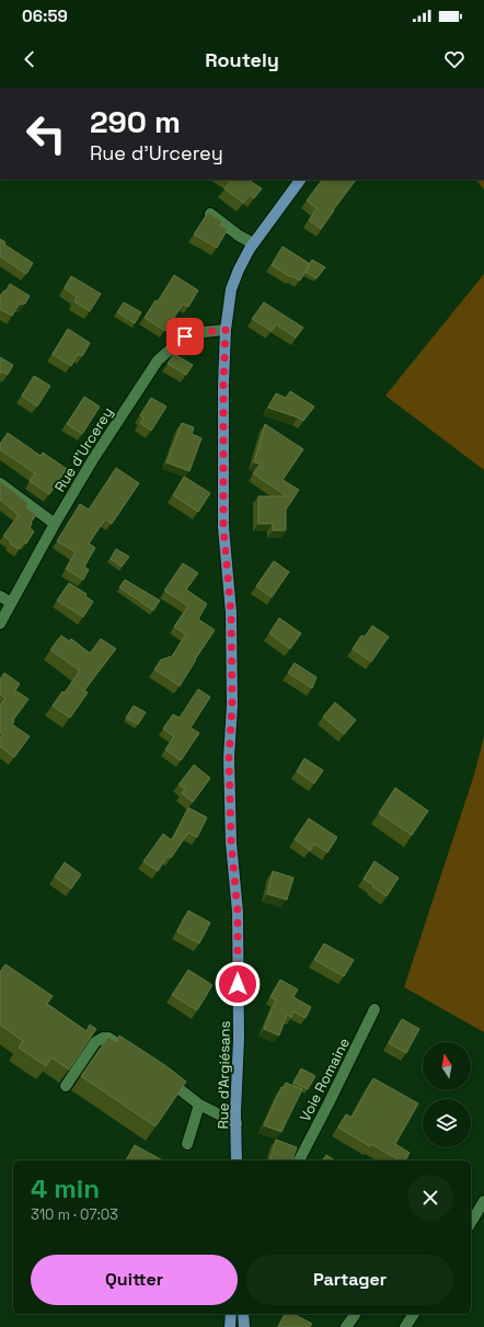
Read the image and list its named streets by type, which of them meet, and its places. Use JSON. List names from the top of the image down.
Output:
{
  "streets": {
    "main road": ["Rue d'Argiésans"],
    "street": ["Rue d'Urcerey", "Voie Romaine"]
  },
  "crossings": [
    ["Rue d'Urcerey", "Rue d'Argiésans"]
  ],
  "north": "top",
  "page": {
    "status": "06:59",
    "header": "Routely",
    "turn": ["290 m", "Rue d'Urcerey"],
    "heading": ["4 min", "310 m · 07:03"],
    "buttons": ["Quitter", "Partager"]
  }
}
